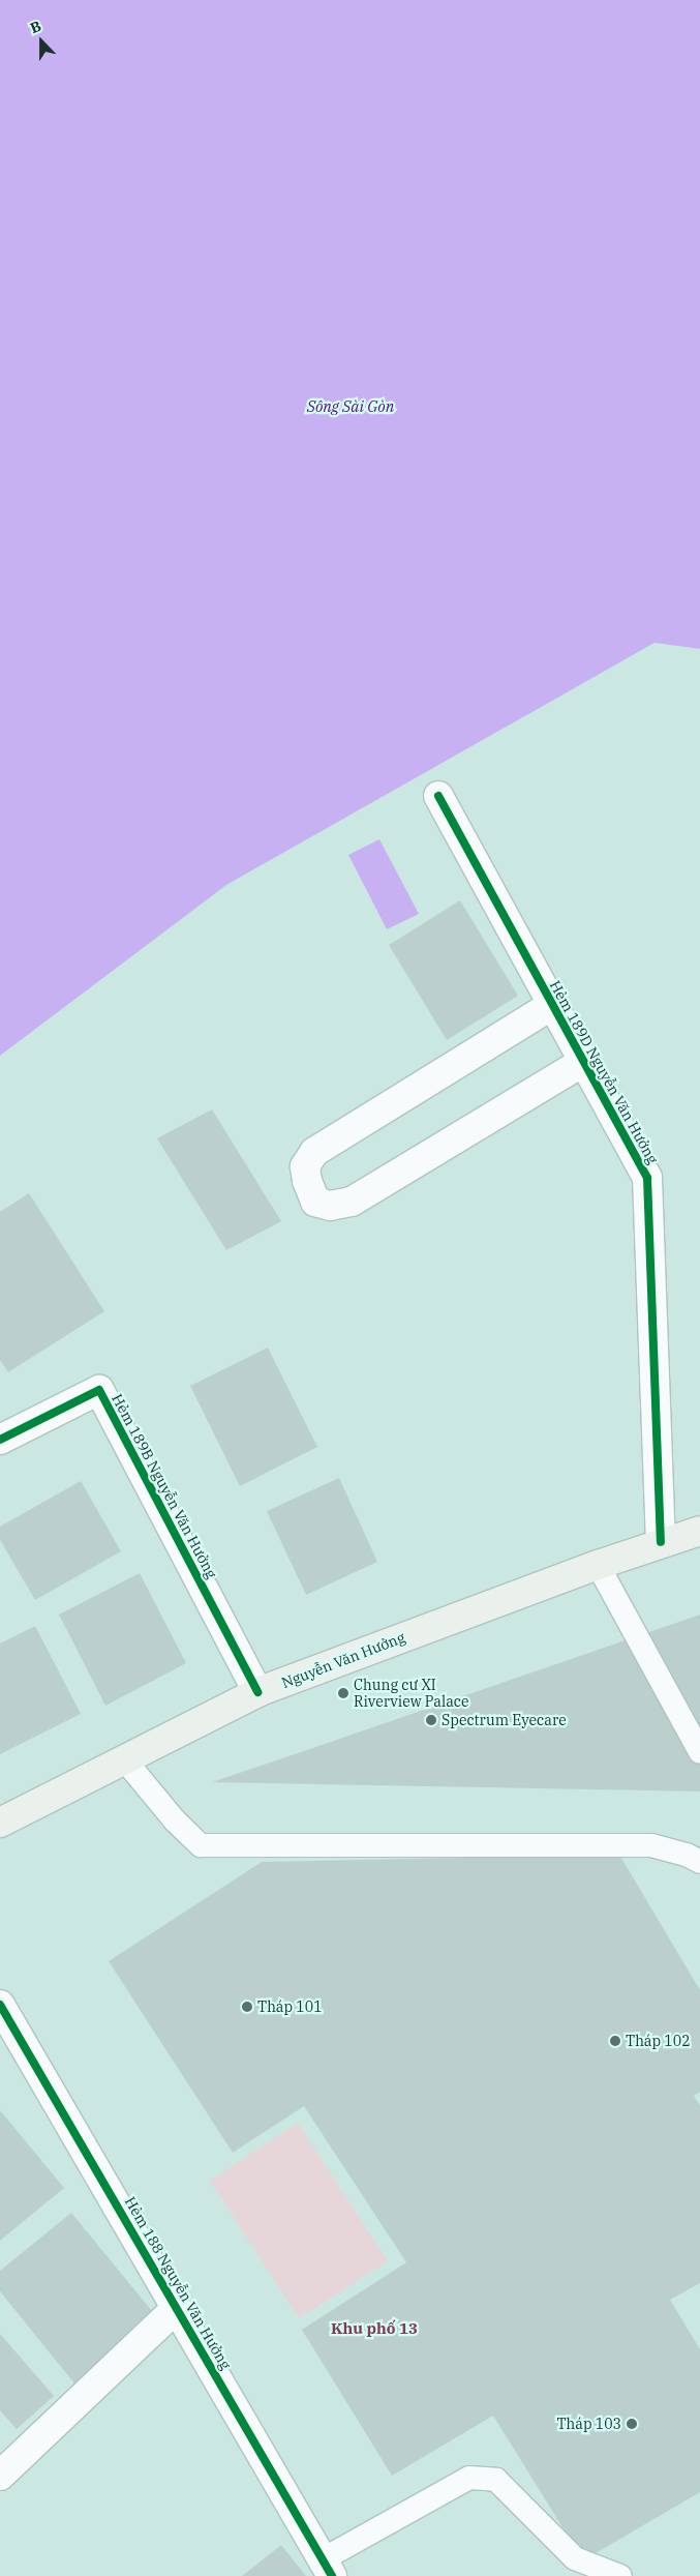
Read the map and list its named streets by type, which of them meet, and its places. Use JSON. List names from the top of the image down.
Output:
{
  "streets": {
    "main road": ["Nguyễn Văn Hưởng"],
    "street": ["Hẻm 189D Nguyễn Văn Hưởng", "Hẻm 189B Nguyễn Văn Hưởng", "Hẻm 188 Nguyễn Văn Hưởng"]
  },
  "crossings": [
    ["Hẻm 189D Nguyễn Văn Hưởng", "Nguyễn Văn Hưởng"],
    ["Hẻm 189B Nguyễn Văn Hưởng", "Nguyễn Văn Hưởng"]
  ],
  "districts": ["Khu phố 13"],
  "water": ["Sông Sài Gòn"],
  "places": [
    "Chung cư XI Riverview Palace",
    "Spectrum Eyecare",
    "Tháp 101",
    "Tháp 102",
    "Tháp 103"
  ],
  "north": "top"
}
